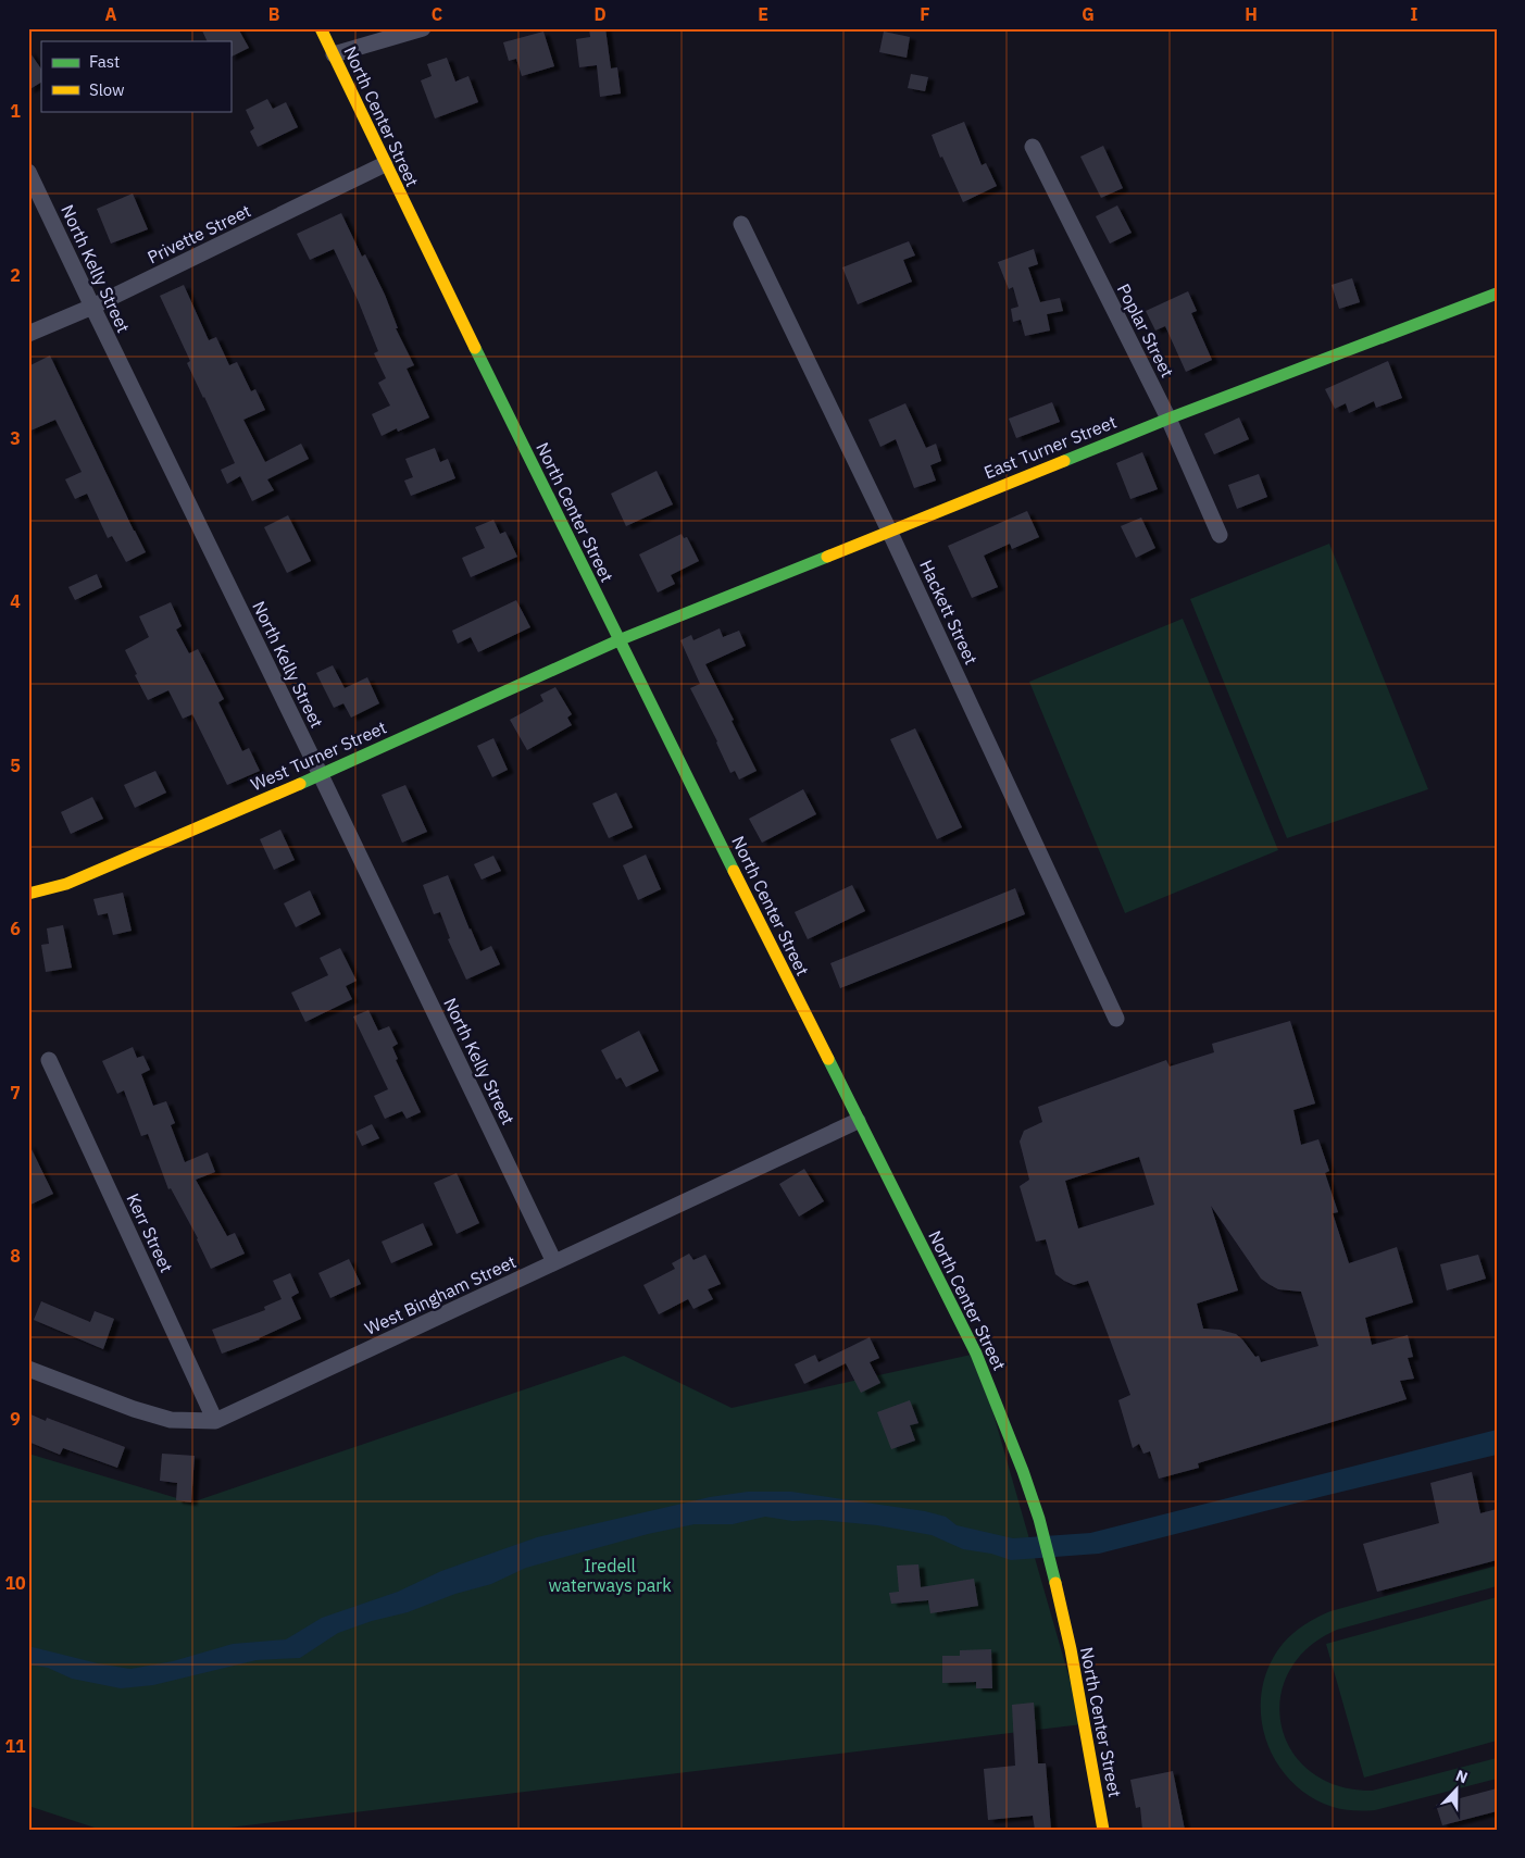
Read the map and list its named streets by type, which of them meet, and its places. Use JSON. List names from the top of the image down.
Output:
{
  "streets": {
    "main road": ["North Center Street", "East Turner Street", "West Turner Street"],
    "street": [
      "Privette Street",
      "North Kelly Street",
      "Poplar Street",
      "Hackett Street",
      "Kerr Street",
      "West Bingham Street"
    ]
  },
  "crossings": [
    ["North Center Street", "Privette Street"],
    ["North Center Street", "East Turner Street"],
    ["North Center Street", "West Turner Street"],
    ["North Center Street", "West Bingham Street"],
    ["Privette Street", "North Kelly Street"],
    ["North Kelly Street", "West Turner Street"],
    ["North Kelly Street", "West Bingham Street"],
    ["Poplar Street", "East Turner Street"],
    ["East Turner Street", "Hackett Street"],
    ["East Turner Street", "West Turner Street"],
    ["Kerr Street", "West Bingham Street"]
  ],
  "parks": ["Iredell waterways park"],
  "legend": ["Fast", "Slow"],
  "north": "top",
  "grid": {
    "columns": [
      "A",
      "B",
      "C",
      "D",
      "E",
      "F",
      "G",
      "H",
      "I"
    ],
    "rows": [
      "1",
      "2",
      "3",
      "4",
      "5",
      "6",
      "7",
      "8",
      "9",
      "10",
      "11"
    ]
  }
}
